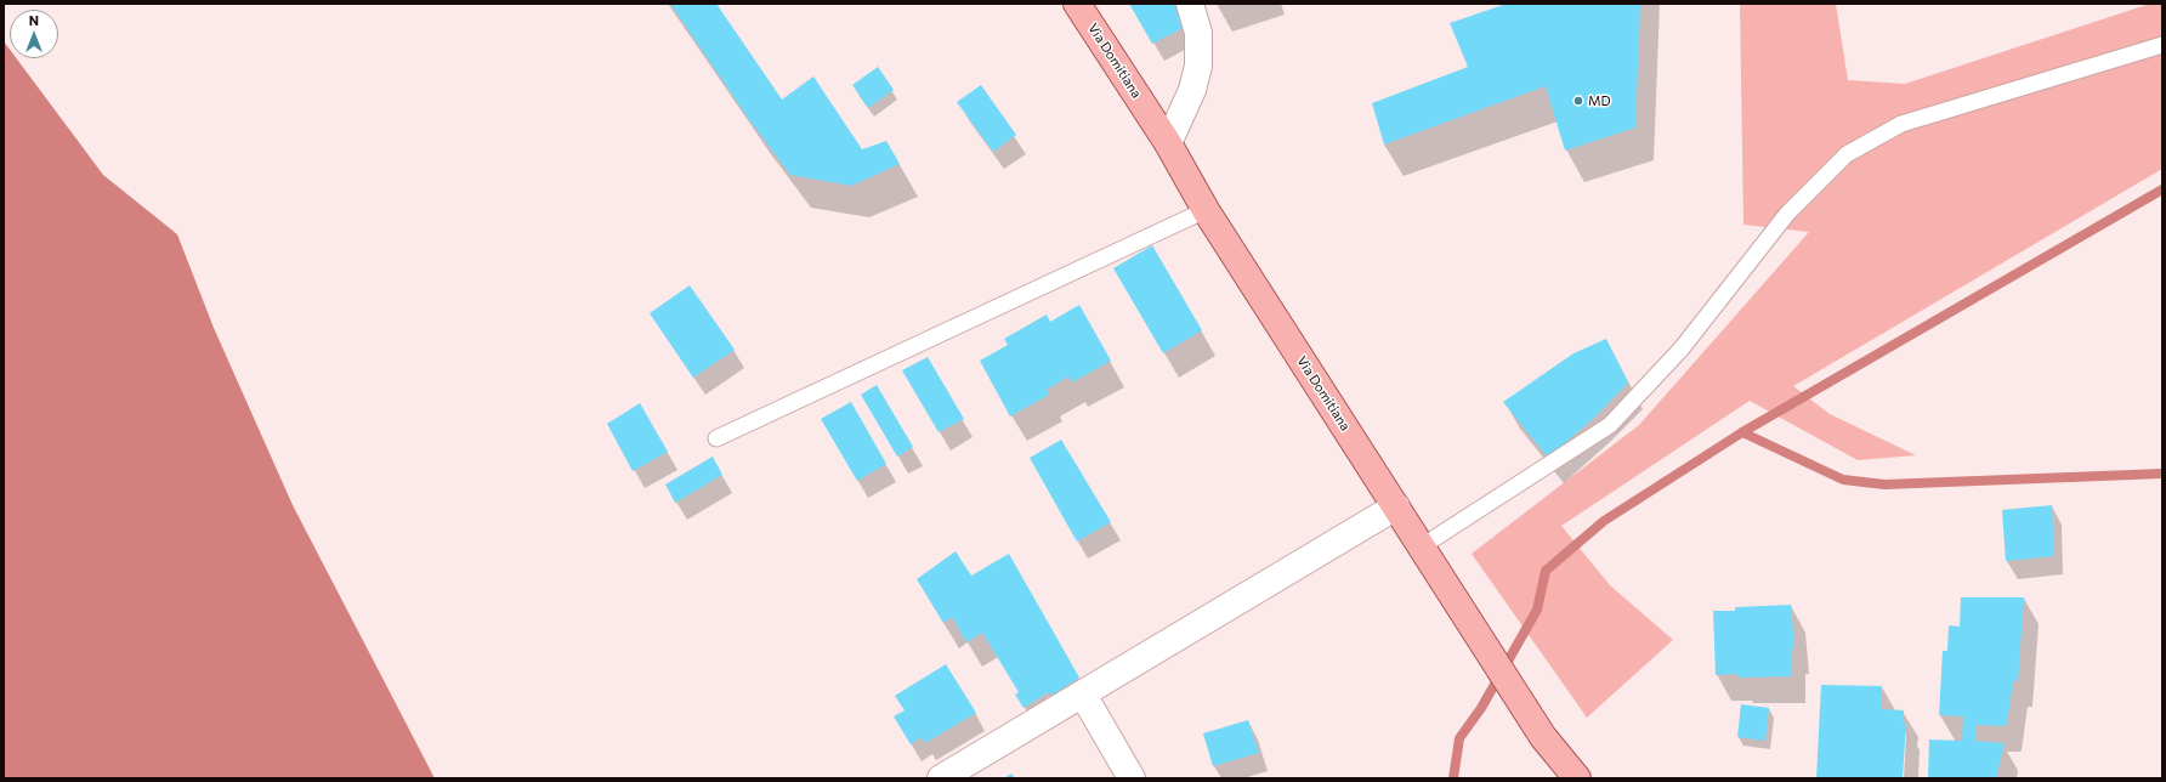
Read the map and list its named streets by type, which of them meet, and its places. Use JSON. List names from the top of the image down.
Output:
{
  "streets": {
    "main road": ["Via Domitiana"]
  },
  "places": ["MD"],
  "north": "top"
}
